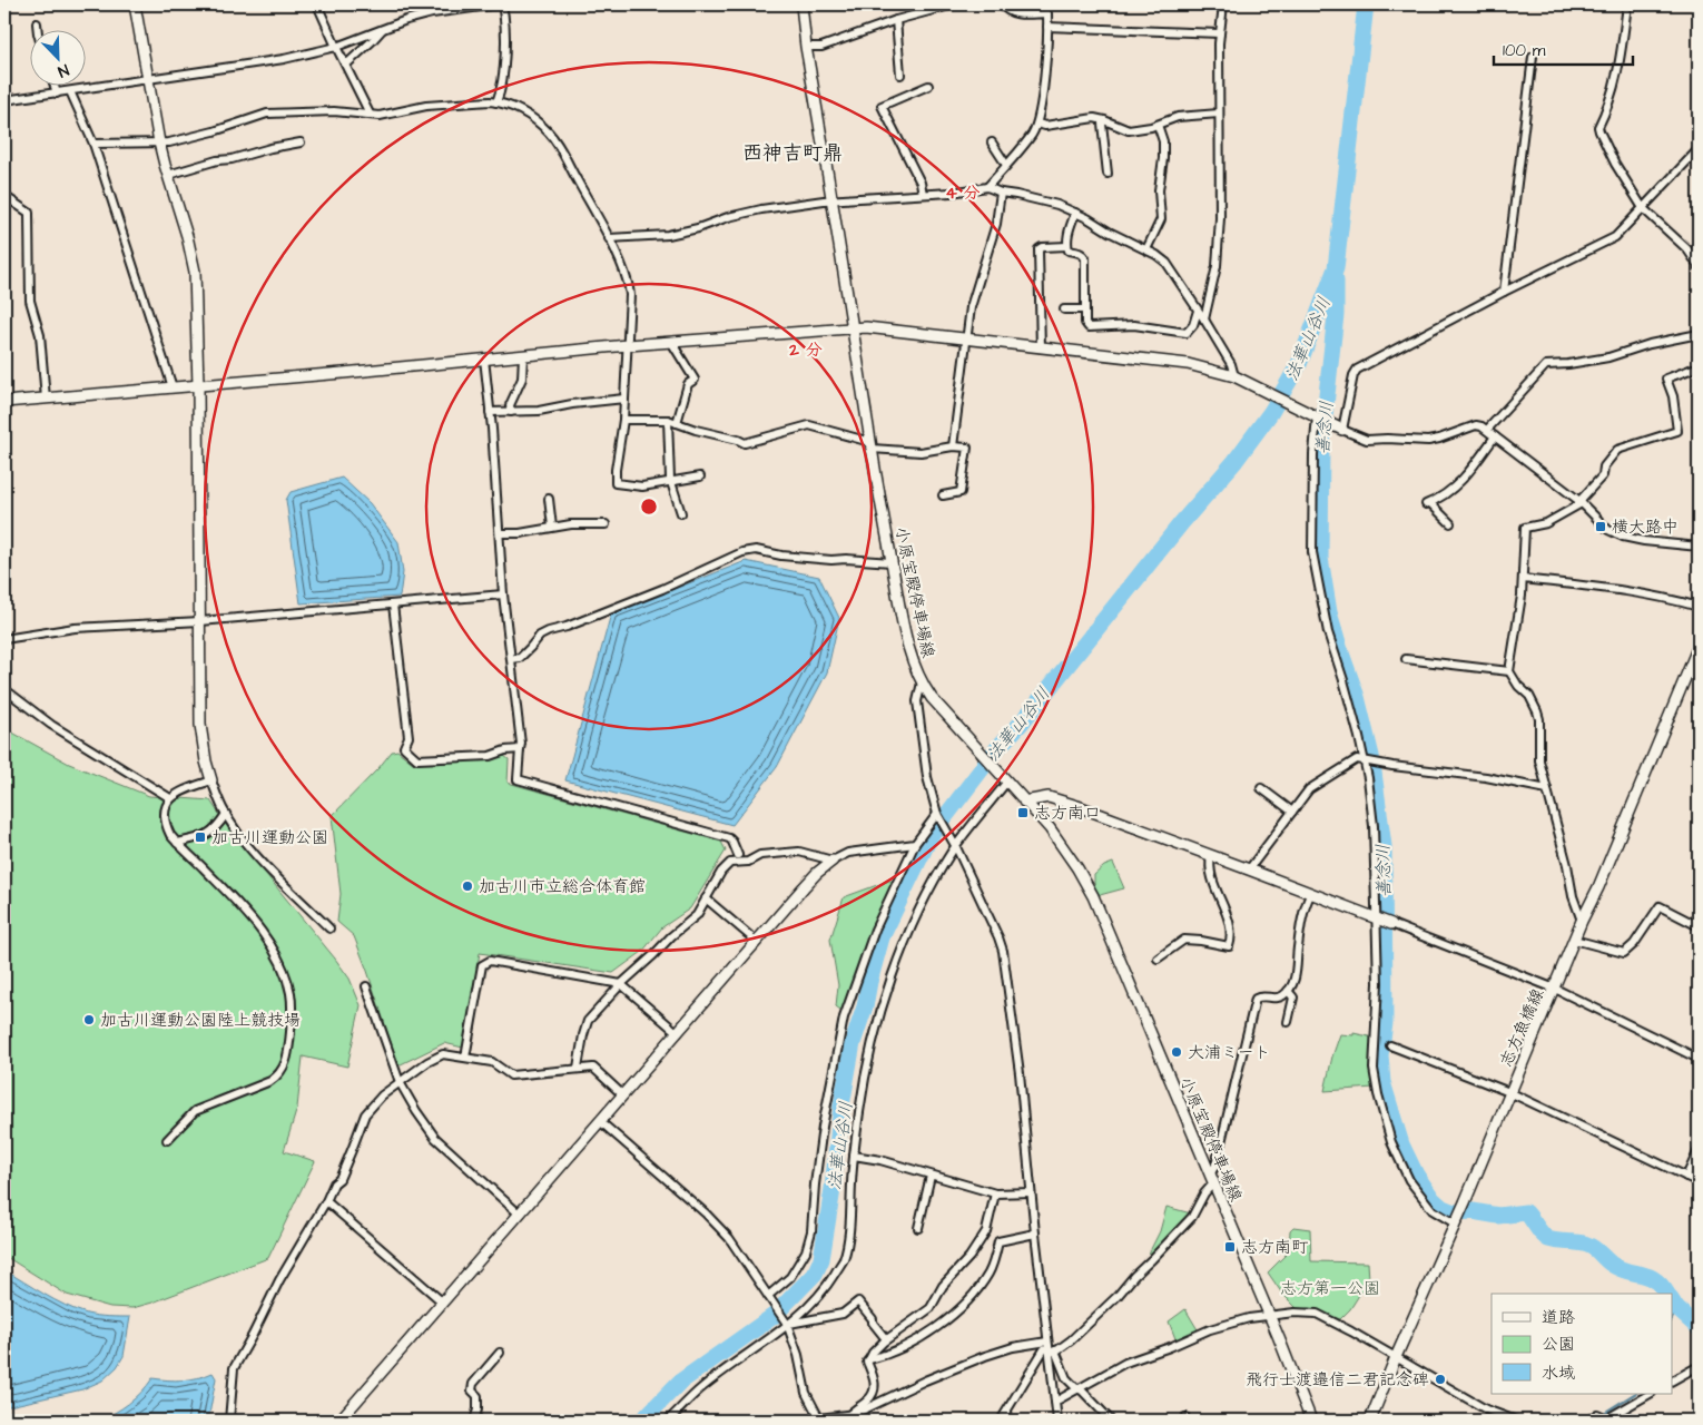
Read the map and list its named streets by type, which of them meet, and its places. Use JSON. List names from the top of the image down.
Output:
{
  "streets": {
    "street": ["小原宝殿停車場線", "志方魚橋線"]
  },
  "districts": ["西神吉町鼎"],
  "water": ["法華山谷川", "善念川"],
  "parks": ["志方第一公園"],
  "places": {
    "transit": [
      "横大路中",
      "志方南口",
      "加古川運動公園",
      "志方南町"
    ],
    "other": [
      "加古川市立総合体育館",
      "加古川運動公園陸上競技場",
      "大浦ミート",
      "飛行士渡邉信二君記念碑"
    ]
  },
  "legend": ["道路", "公園", "水域"],
  "scale_bar": "100 m",
  "north": "bottom right",
  "rings": ["4 分", "2 分"]
}
